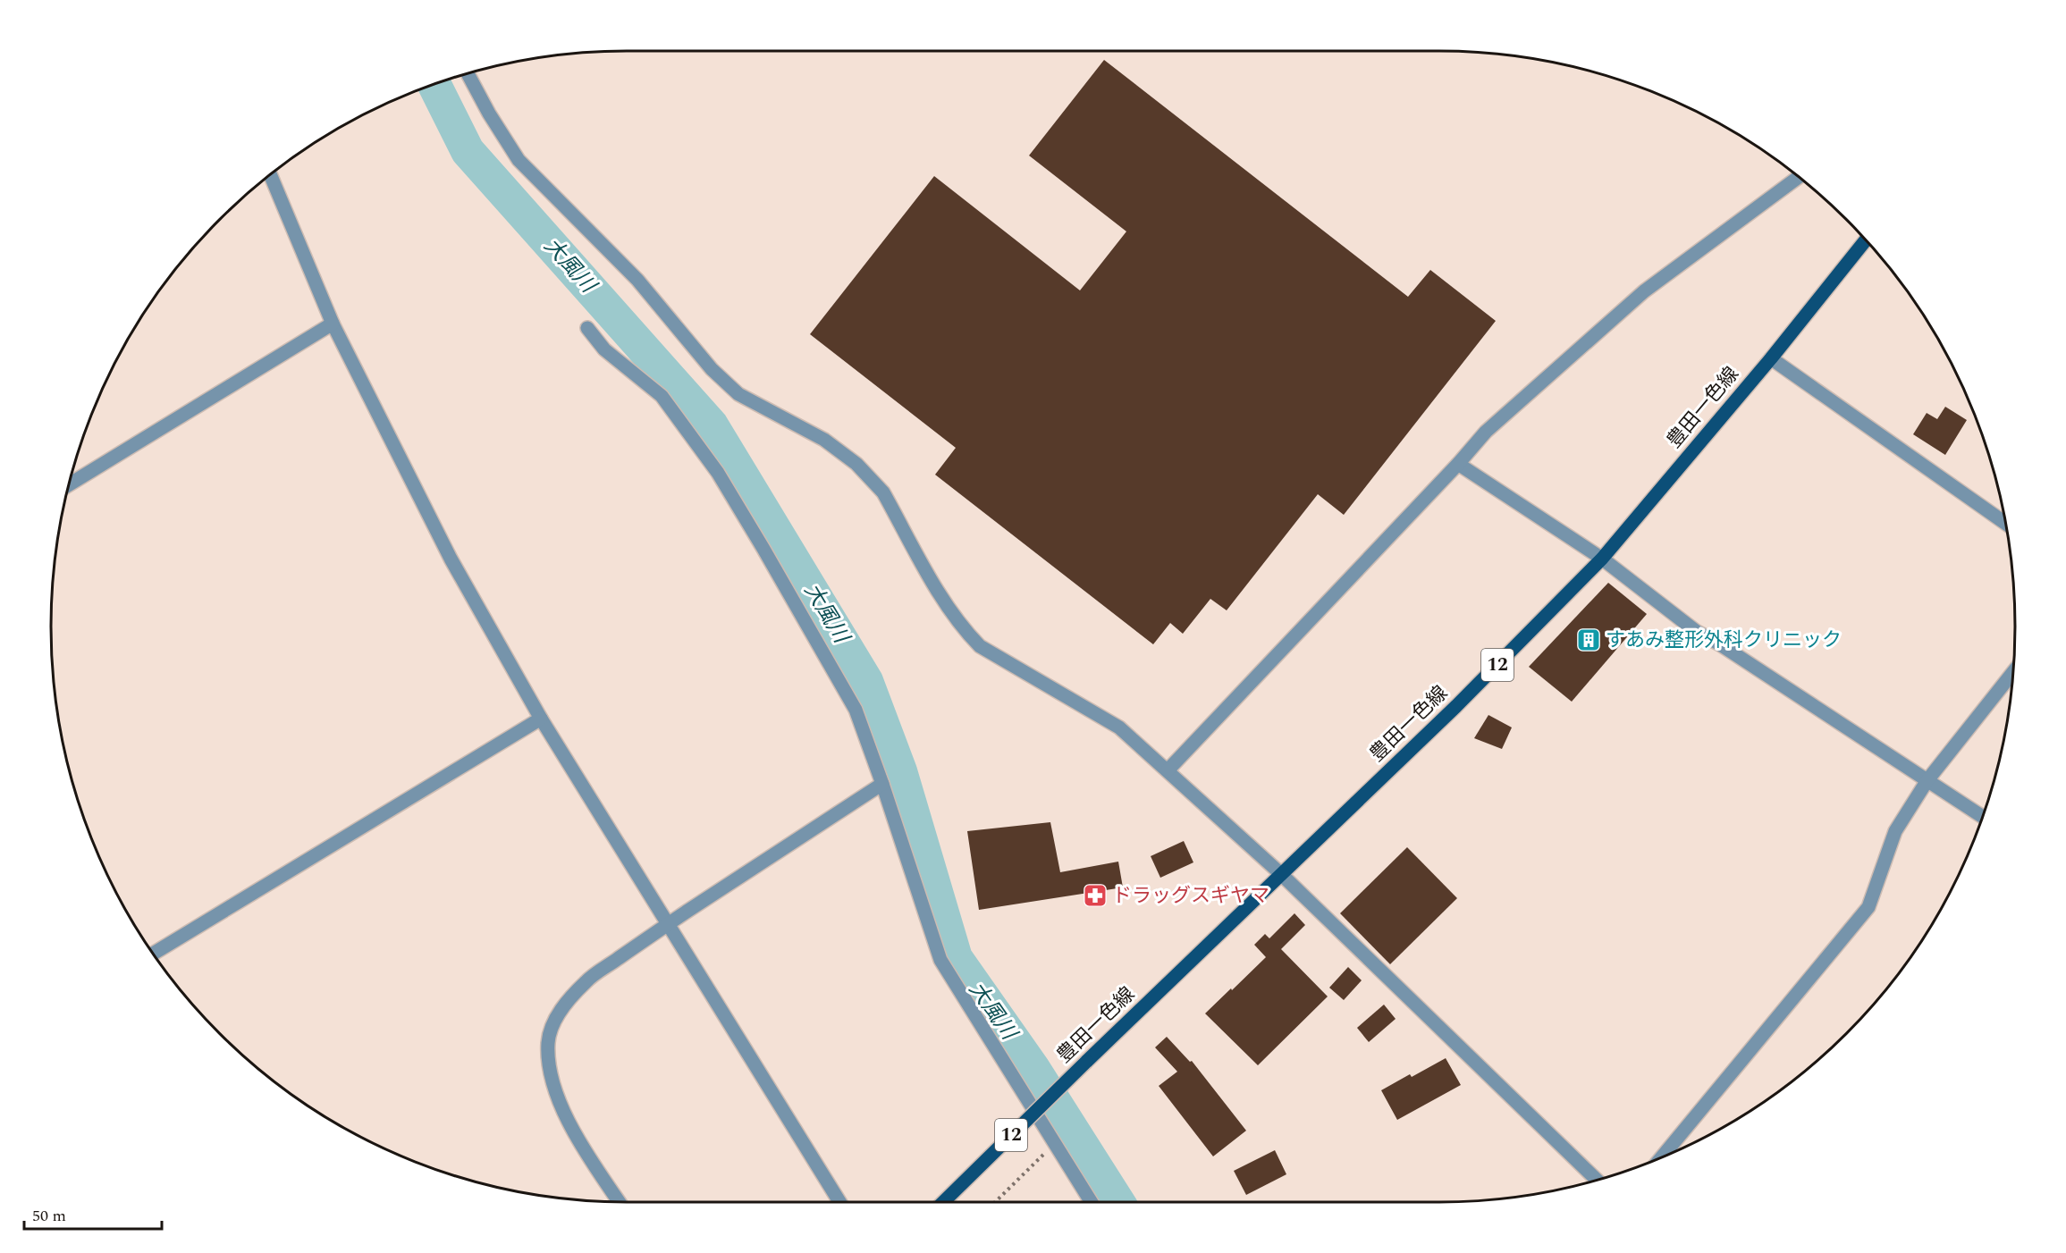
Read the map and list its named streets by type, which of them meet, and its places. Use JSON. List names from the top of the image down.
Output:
{
  "streets": {
    "main road": ["豊田一色線", "12"]
  },
  "water": ["大風川"],
  "places": {
    "building": ["すあみ整形外科クリニック"],
    "pharmacy": ["ドラッグスギヤマ"]
  },
  "scale_bar": "50 m"
}
